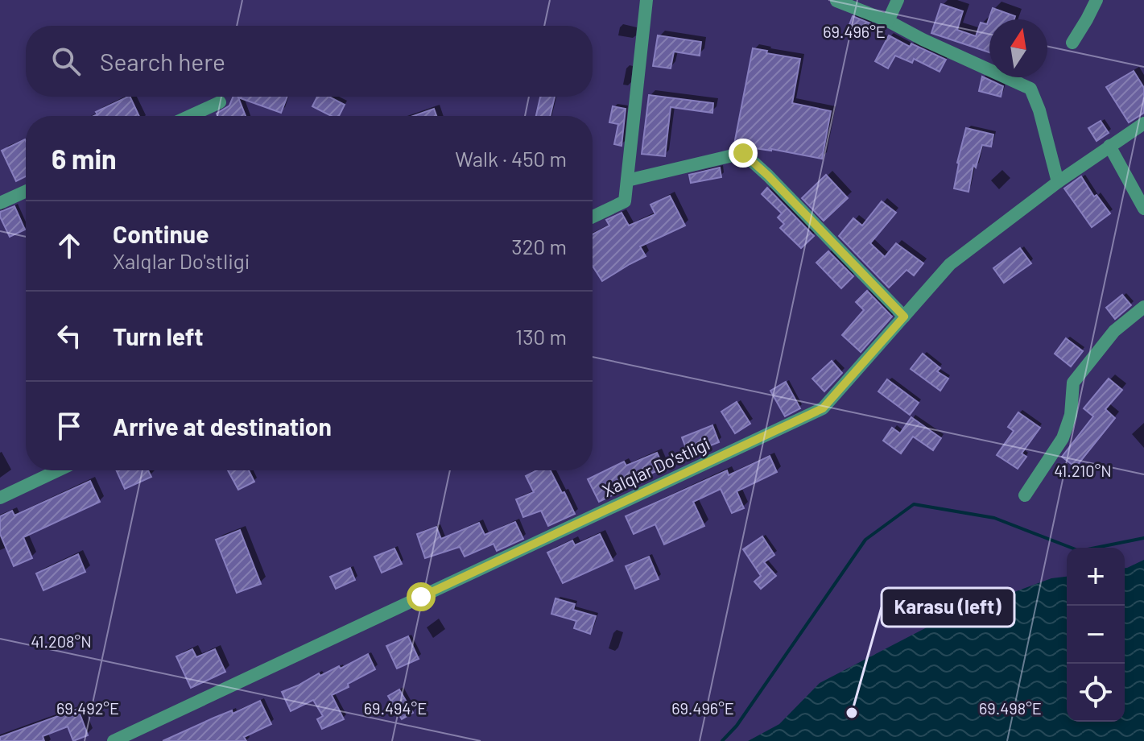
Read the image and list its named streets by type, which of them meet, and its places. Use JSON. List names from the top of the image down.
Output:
{
  "streets": {
    "street": ["Xalqlar Do'stligi"]
  },
  "places": ["Karasu (left)"],
  "north": "top",
  "page": {
    "search": "Search here",
    "heading": ["6 min", "Walk · 450 m"],
    "list": [
      ["Continue", "Xalqlar Do'stligi", "320 m"],
      ["Turn left", "130 m"],
      "Arrive at destination"
    ],
    "map_buttons": ["+", "−"]
  },
  "coordinates": [
    "69.496°E",
    "41.210°N",
    "41.208°N",
    "69.492°E",
    "69.494°E",
    "69.498°E"
  ]
}
